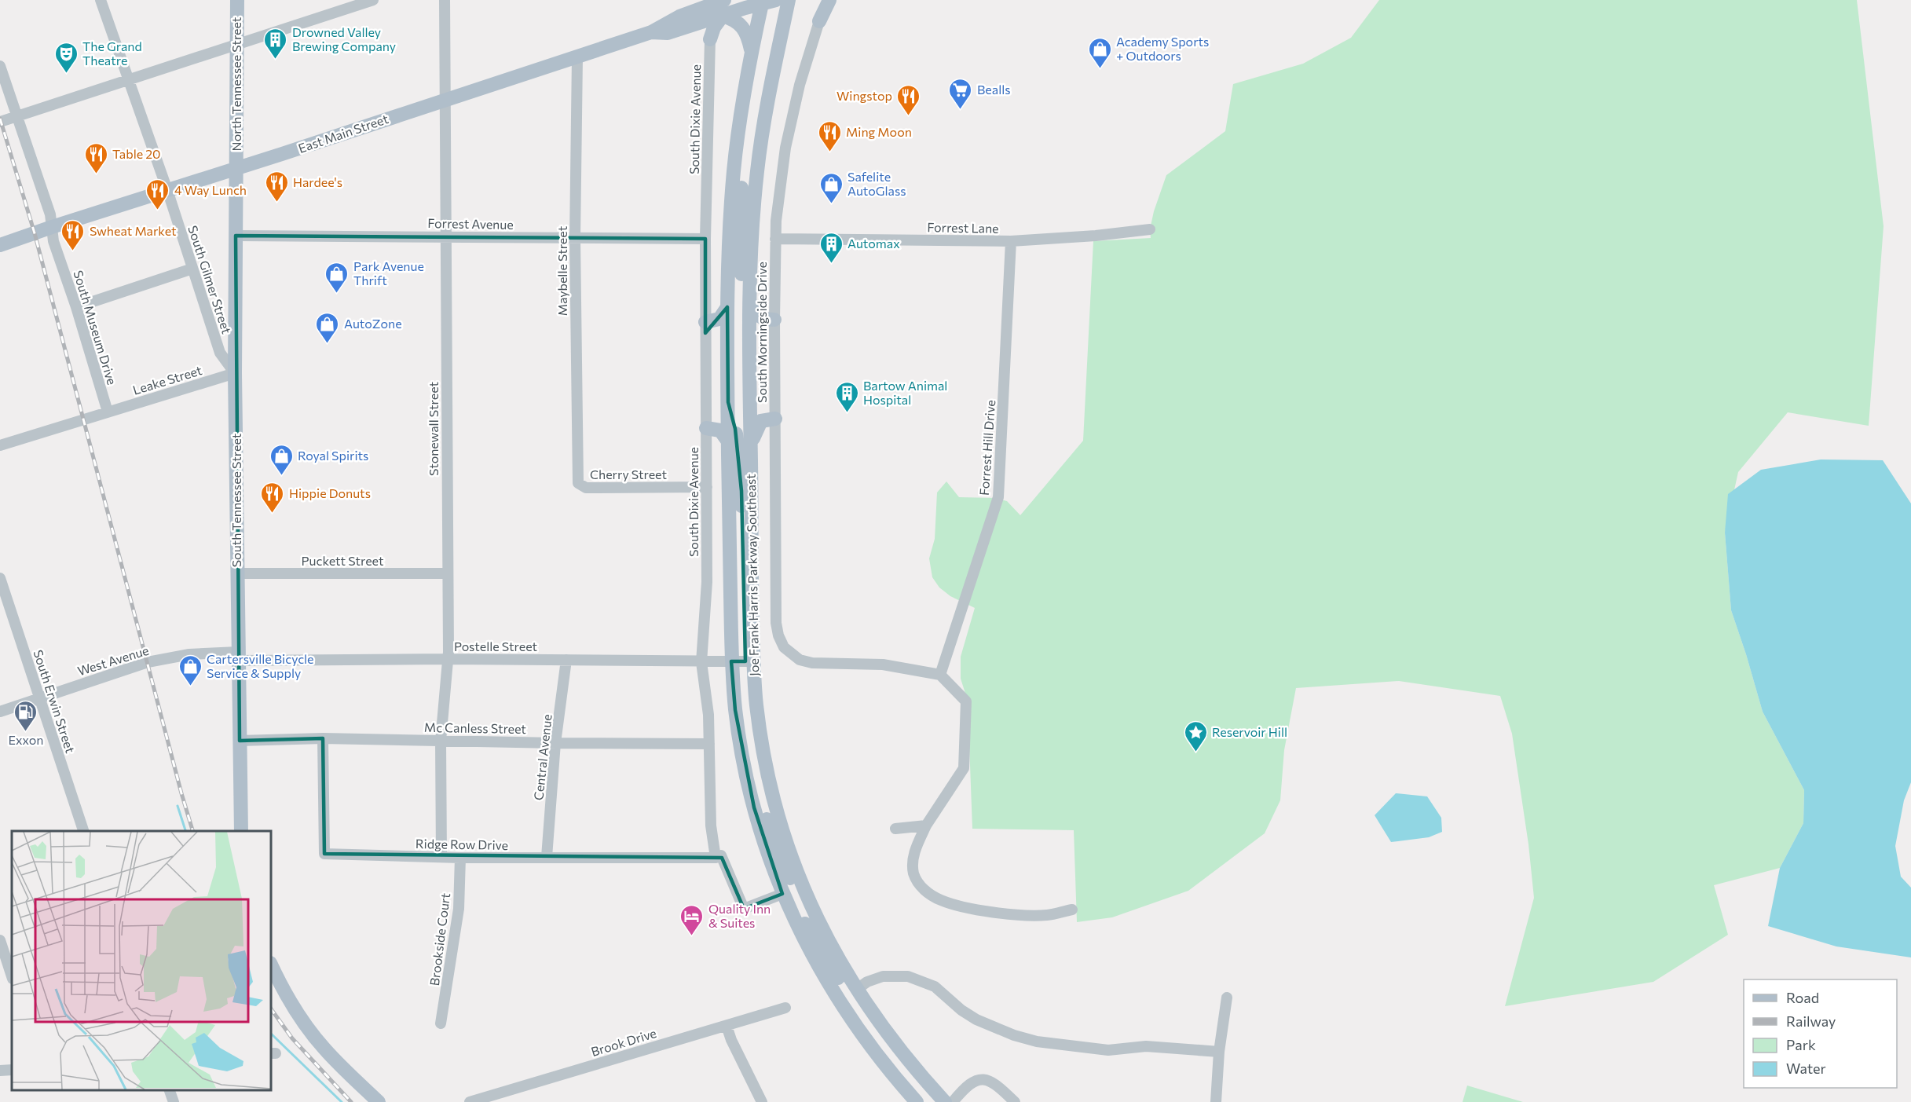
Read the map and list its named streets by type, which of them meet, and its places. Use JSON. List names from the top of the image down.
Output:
{
  "streets": {
    "main road": [
      "North Tennessee Street",
      "East Main Street",
      "South Tennessee Street",
      "Joe Frank Harris Parkway Southeast"
    ],
    "street": [
      "South Dixie Avenue",
      "Forrest Avenue",
      "Forrest Lane",
      "Maybelle Street",
      "South Gilmer Street",
      "South Museum Drive",
      "South Morningside Drive",
      "Leake Street",
      "Stonewall Street",
      "Forrest Hill Drive",
      "Cherry Street",
      "Puckett Street",
      "Postelle Street",
      "West Avenue",
      "South Erwin Street",
      "Mc Canless Street",
      "Central Avenue",
      "Ridge Row Drive",
      "Brookside Court",
      "Brook Drive"
    ]
  },
  "crossings": [
    ["North Tennessee Street", "East Main Street"],
    ["North Tennessee Street", "South Tennessee Street"],
    ["South Dixie Avenue", "Forrest Avenue"],
    ["South Dixie Avenue", "Cherry Street"],
    ["South Dixie Avenue", "Postelle Street"],
    ["South Dixie Avenue", "Mc Canless Street"],
    ["South Dixie Avenue", "Ridge Row Drive"],
    ["East Main Street", "Maybelle Street"],
    ["East Main Street", "South Gilmer Street"],
    ["East Main Street", "South Museum Drive"],
    ["East Main Street", "Stonewall Street"],
    ["East Main Street", "South Tennessee Street"],
    ["East Main Street", "Joe Frank Harris Parkway Southeast"],
    ["Forrest Avenue", "Maybelle Street"],
    ["Forrest Avenue", "Stonewall Street"],
    ["Forrest Avenue", "South Tennessee Street"],
    ["Forrest Lane", "South Morningside Drive"],
    ["Forrest Lane", "Forrest Hill Drive"],
    ["Maybelle Street", "Cherry Street"],
    ["South Gilmer Street", "Leake Street"],
    ["South Gilmer Street", "South Tennessee Street"],
    ["South Museum Drive", "Leake Street"],
    ["South Morningside Drive", "Forrest Hill Drive"],
    ["Leake Street", "South Tennessee Street"],
    ["Stonewall Street", "Puckett Street"],
    ["Stonewall Street", "Postelle Street"],
    ["Stonewall Street", "Mc Canless Street"],
    ["Stonewall Street", "Ridge Row Drive"],
    ["South Tennessee Street", "Puckett Street"],
    ["South Tennessee Street", "Postelle Street"],
    ["South Tennessee Street", "West Avenue"],
    ["South Tennessee Street", "Mc Canless Street"],
    ["Joe Frank Harris Parkway Southeast", "Postelle Street"],
    ["Postelle Street", "West Avenue"],
    ["Postelle Street", "Central Avenue"],
    ["West Avenue", "South Erwin Street"],
    ["Mc Canless Street", "Central Avenue"],
    ["Mc Canless Street", "Ridge Row Drive"],
    ["Central Avenue", "Ridge Row Drive"],
    ["Ridge Row Drive", "Brookside Court"]
  ],
  "places": {
    "building": ["Drowned Valley Brewing Company", "Automax", "Bartow Animal Hospital"],
    "shop": [
      "Academy Sports + Outdoors",
      "Safelite AutoGlass",
      "Park Avenue Thrift",
      "AutoZone",
      "Royal Spirits",
      "Cartersville Bicycle Service & Supply"
    ],
    "theatre": ["The Grand Theatre"],
    "supermarket": ["Bealls"],
    "restaurant": [
      "Wingstop",
      "Ming Moon",
      "Table 20",
      "Hardee's",
      "4 Way Lunch",
      "Swheat Market",
      "Hippie Donuts"
    ],
    "fuel station": ["Exxon"],
    "place": ["Reservoir Hill"],
    "hotel": ["Quality Inn & Suites"]
  },
  "legend": [
    "Road",
    "Railway",
    "Park",
    "Water"
  ]
}
